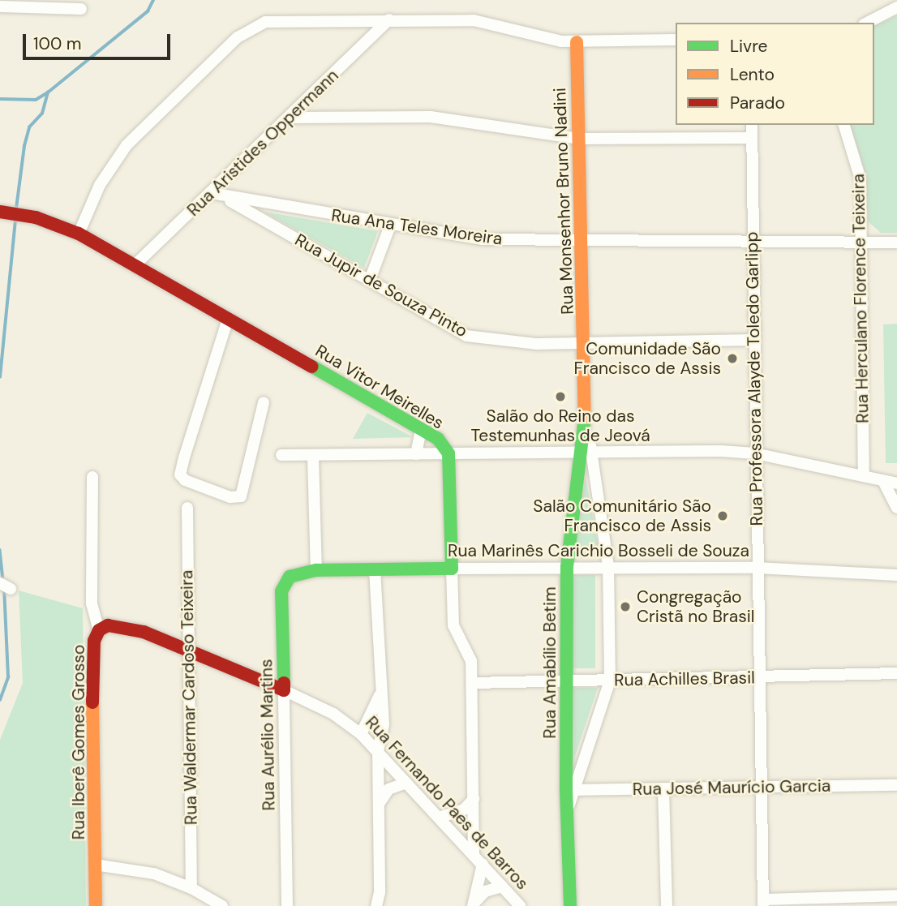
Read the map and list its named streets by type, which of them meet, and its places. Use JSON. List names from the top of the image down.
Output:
{
  "streets": {
    "street": [
      "Rua Aristides Oppermann",
      "Rua Monsenhor Bruno Nadini",
      "Rua Ana Teles Moreira",
      "Rua Jupir de Souza Pinto",
      "Rua Herculano Florence Teixeira",
      "Rua Professora Alayde Toledo Garlipp",
      "Rua Vitor Meirelles",
      "Rua Marinês Carichio Bosseli de Souza",
      "Rua Amabílio Betim",
      "Rua Achilles Brasil",
      "Rua Waldermar Cardoso Teixeira",
      "Rua Aurélio Martins",
      "Rua Iberê Gomes Grosso",
      "Rua José Maurício Garcia",
      "Rua Fernando Paes de Barros"
    ]
  },
  "crossings": [
    ["Rua Aristides Oppermann", "Rua Ana Teles Moreira"],
    ["Rua Aristides Oppermann", "Rua Jupir de Souza Pinto"],
    ["Rua Aristides Oppermann", "Rua Vitor Meirelles"],
    ["Rua Monsenhor Bruno Nadini", "Rua Ana Teles Moreira"],
    ["Rua Monsenhor Bruno Nadini", "Rua Jupir de Souza Pinto"],
    ["Rua Monsenhor Bruno Nadini", "Rua Vitor Meirelles"],
    ["Rua Monsenhor Bruno Nadini", "Rua Marinês Carichio Bosseli de Souza"],
    ["Rua Monsenhor Bruno Nadini", "Rua Amabílio Betim"],
    ["Rua Monsenhor Bruno Nadini", "Rua Achilles Brasil"],
    ["Rua Monsenhor Bruno Nadini", "Rua José Maurício Garcia"],
    ["Rua Ana Teles Moreira", "Rua Jupir de Souza Pinto"],
    ["Rua Ana Teles Moreira", "Rua Herculano Florence Teixeira"],
    ["Rua Ana Teles Moreira", "Rua Professora Alayde Toledo Garlipp"],
    ["Rua Jupir de Souza Pinto", "Rua Professora Alayde Toledo Garlipp"],
    ["Rua Herculano Florence Teixeira", "Rua Vitor Meirelles"],
    ["Rua Professora Alayde Toledo Garlipp", "Rua Vitor Meirelles"],
    ["Rua Professora Alayde Toledo Garlipp", "Rua Marinês Carichio Bosseli de Souza"],
    ["Rua Professora Alayde Toledo Garlipp", "Rua Achilles Brasil"],
    ["Rua Professora Alayde Toledo Garlipp", "Rua José Maurício Garcia"],
    ["Rua Vitor Meirelles", "Rua Amabílio Betim"],
    ["Rua Marinês Carichio Bosseli de Souza", "Rua Amabílio Betim"],
    ["Rua Marinês Carichio Bosseli de Souza", "Rua Aurélio Martins"],
    ["Rua Amabílio Betim", "Rua Achilles Brasil"],
    ["Rua Amabílio Betim", "Rua José Maurício Garcia"],
    ["Rua Waldermar Cardoso Teixeira", "Rua Fernando Paes de Barros"],
    ["Rua Aurélio Martins", "Rua Fernando Paes de Barros"],
    ["Rua Iberê Gomes Grosso", "Rua Fernando Paes de Barros"]
  ],
  "places": [
    "Comunidade São Francisco de Assis",
    "Salão do Reino das Testemunhas de Jeová",
    "Salão Comunitário São Francisco de Assis",
    "Congregação Cristã no Brasil"
  ],
  "legend": ["Livre", "Lento", "Parado"],
  "scale_bar": "100 m"
}
